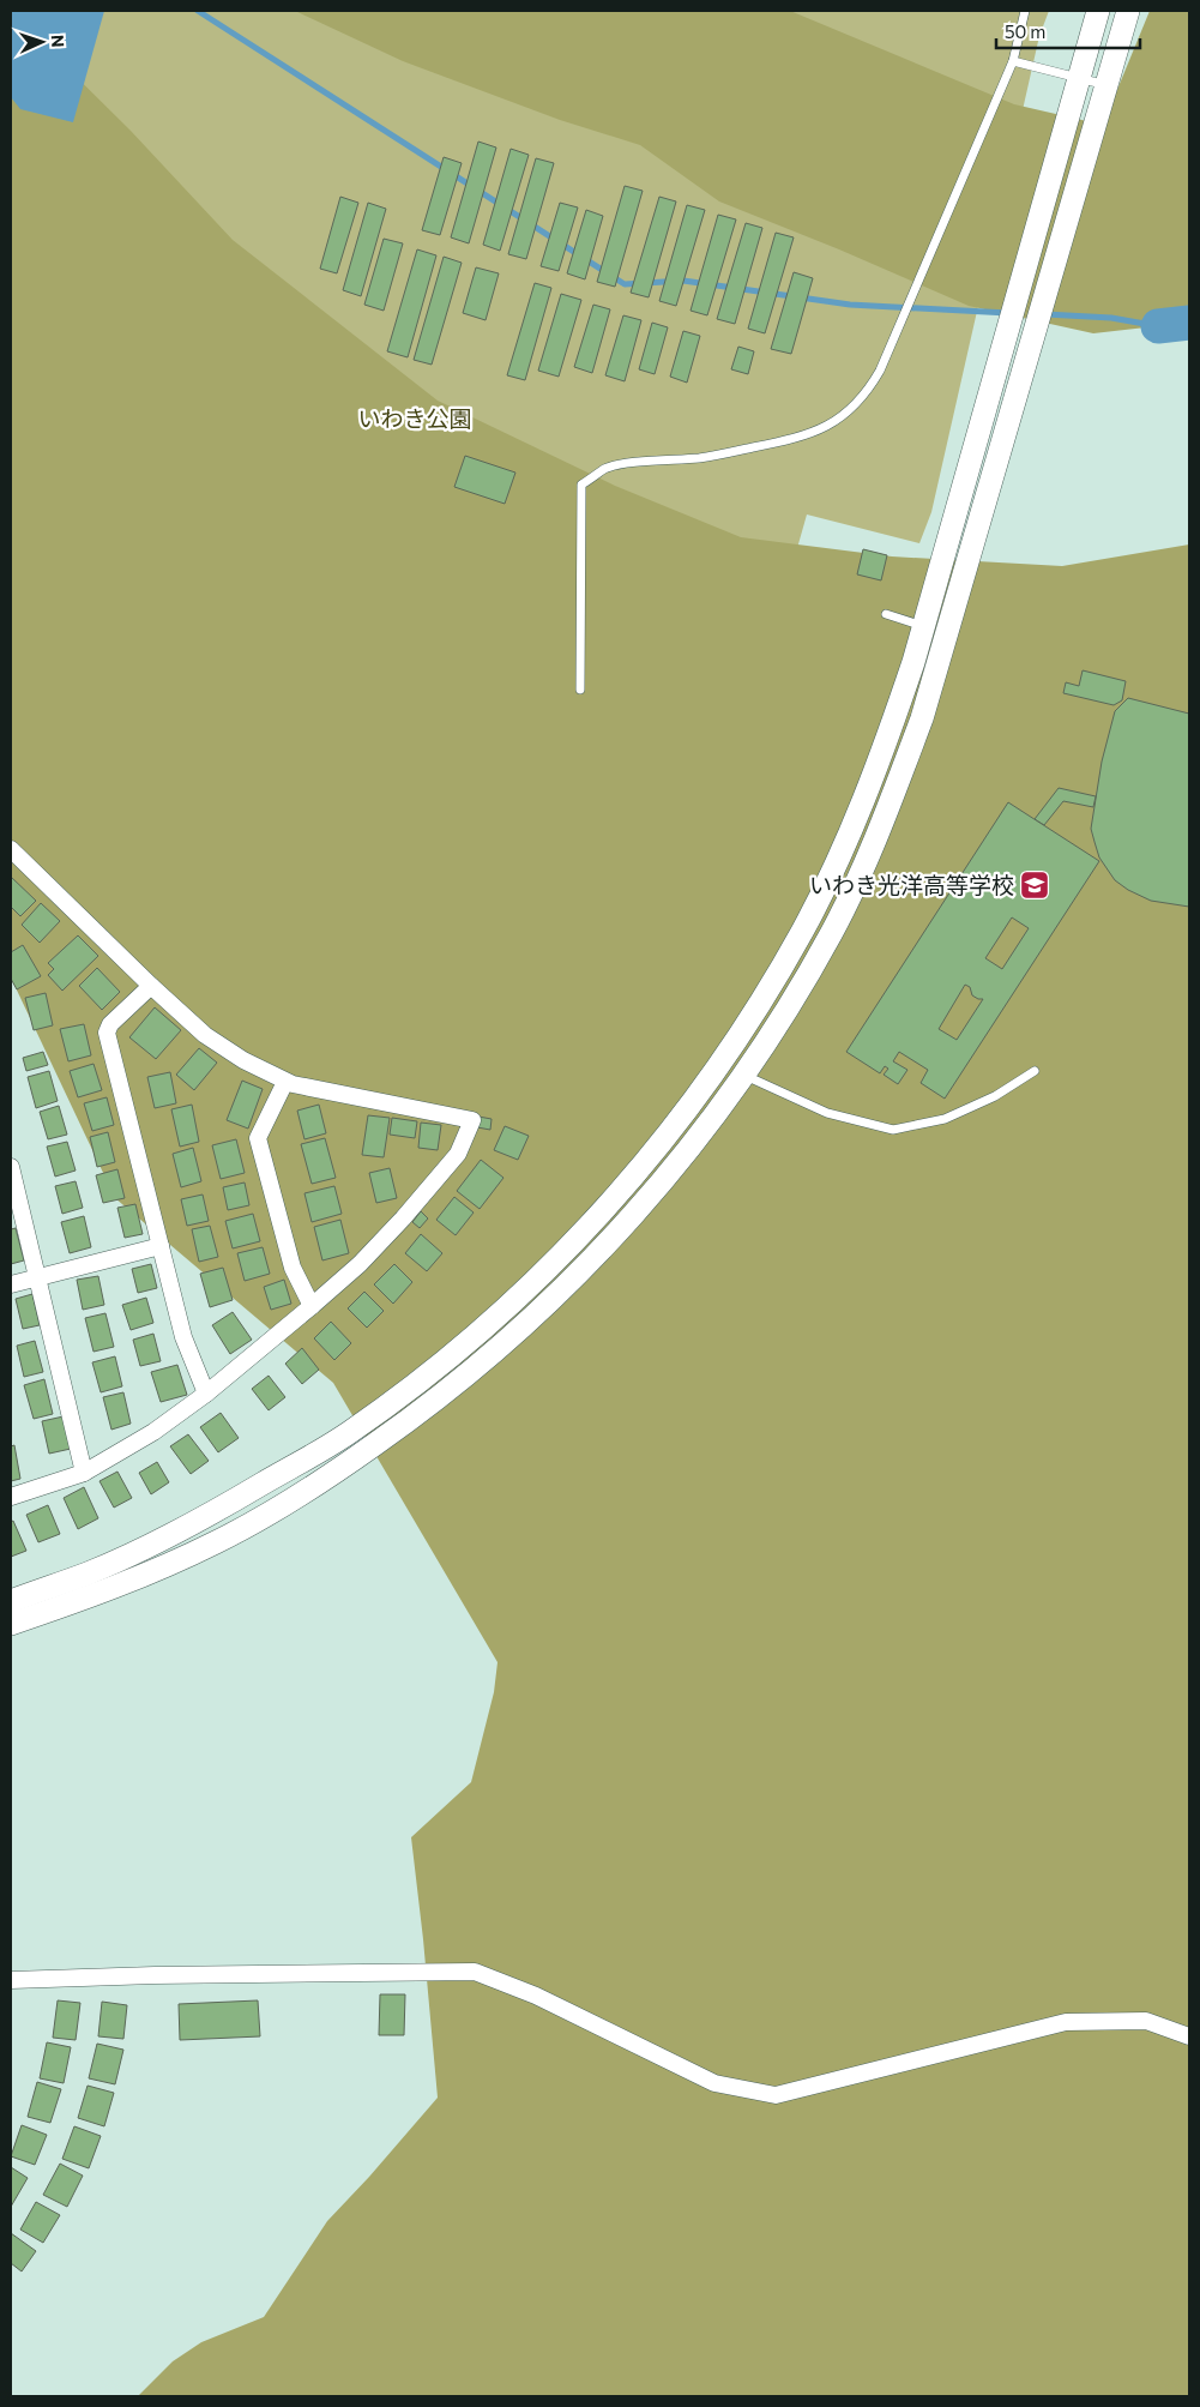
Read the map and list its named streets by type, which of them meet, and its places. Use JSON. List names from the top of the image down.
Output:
{
  "parks": ["いわき公園"],
  "places": {
    "school or university": ["いわき光洋高等学校"]
  },
  "scale_bar": "50 m",
  "north": "right"
}
